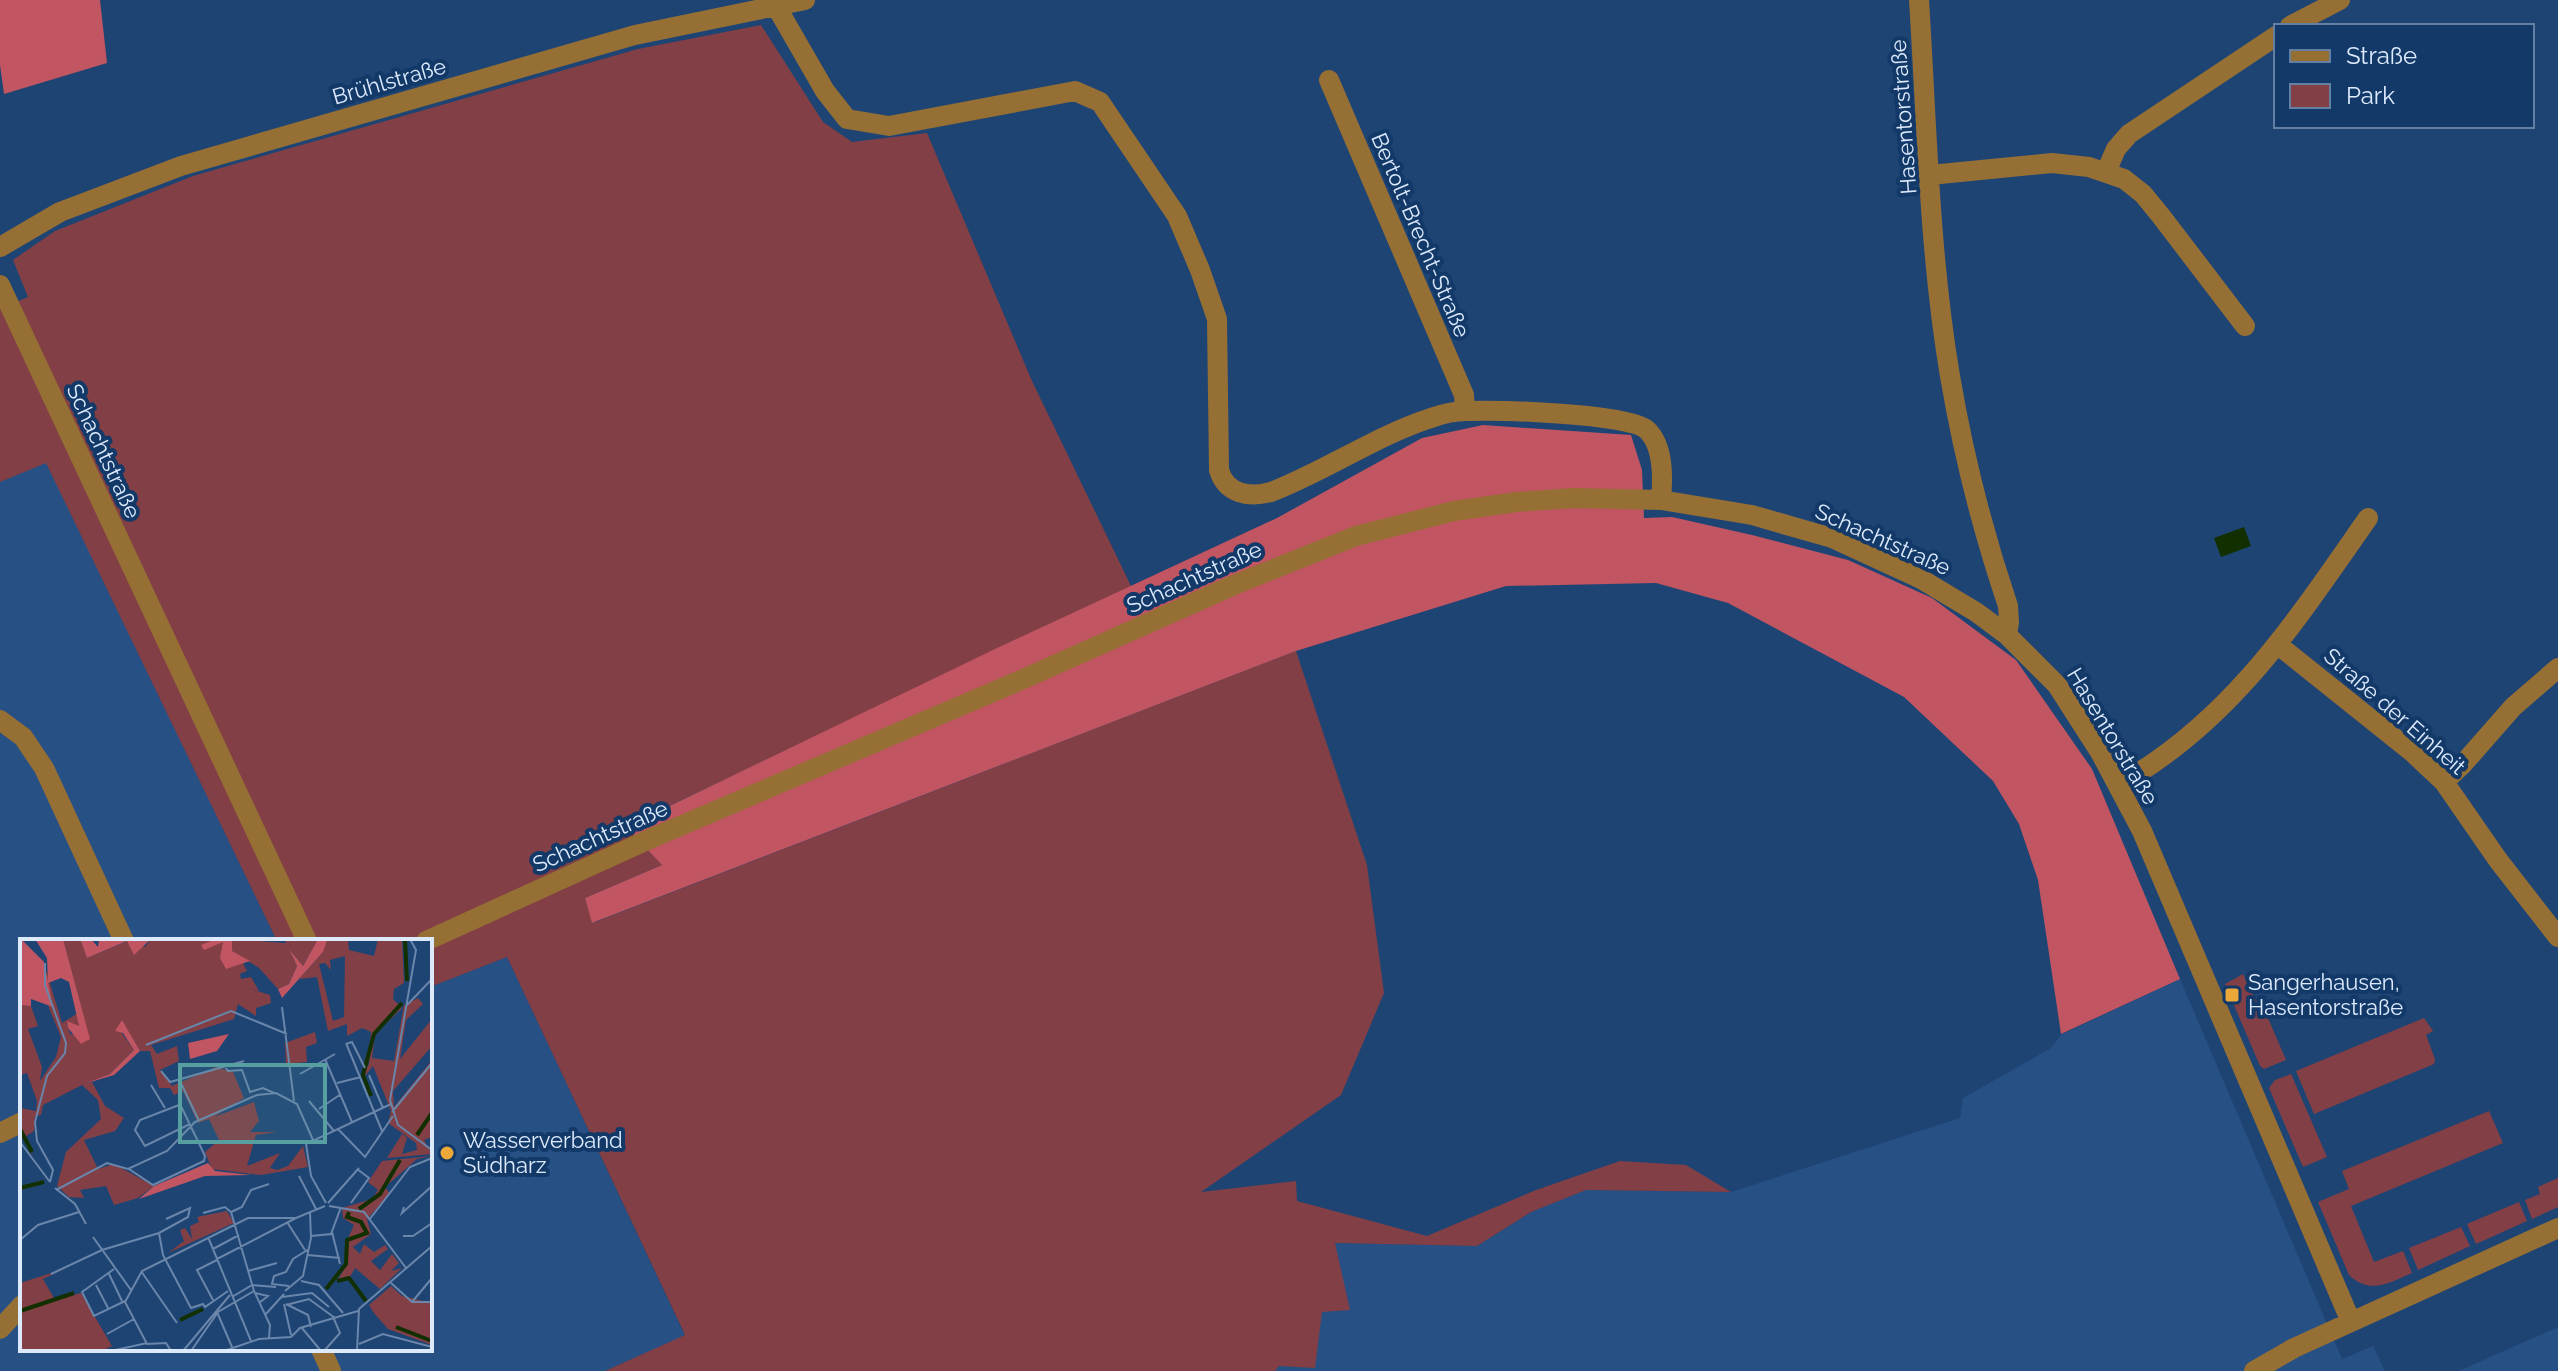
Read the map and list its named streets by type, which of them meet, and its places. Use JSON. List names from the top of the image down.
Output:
{
  "streets": {
    "street": [
      "Brühlstraße",
      "Hasentorstraße",
      "Bertolt-Brecht-Straße",
      "Schachtstraße",
      "Straße der Einheit"
    ]
  },
  "crossings": [
    ["Hasentorstraße", "Schachtstraße"]
  ],
  "places": {
    "transit": ["Sangerhausen, Hasentorstraße"],
    "other": ["Wasserverband Südharz"]
  },
  "legend": ["Straße", "Park"]
}
